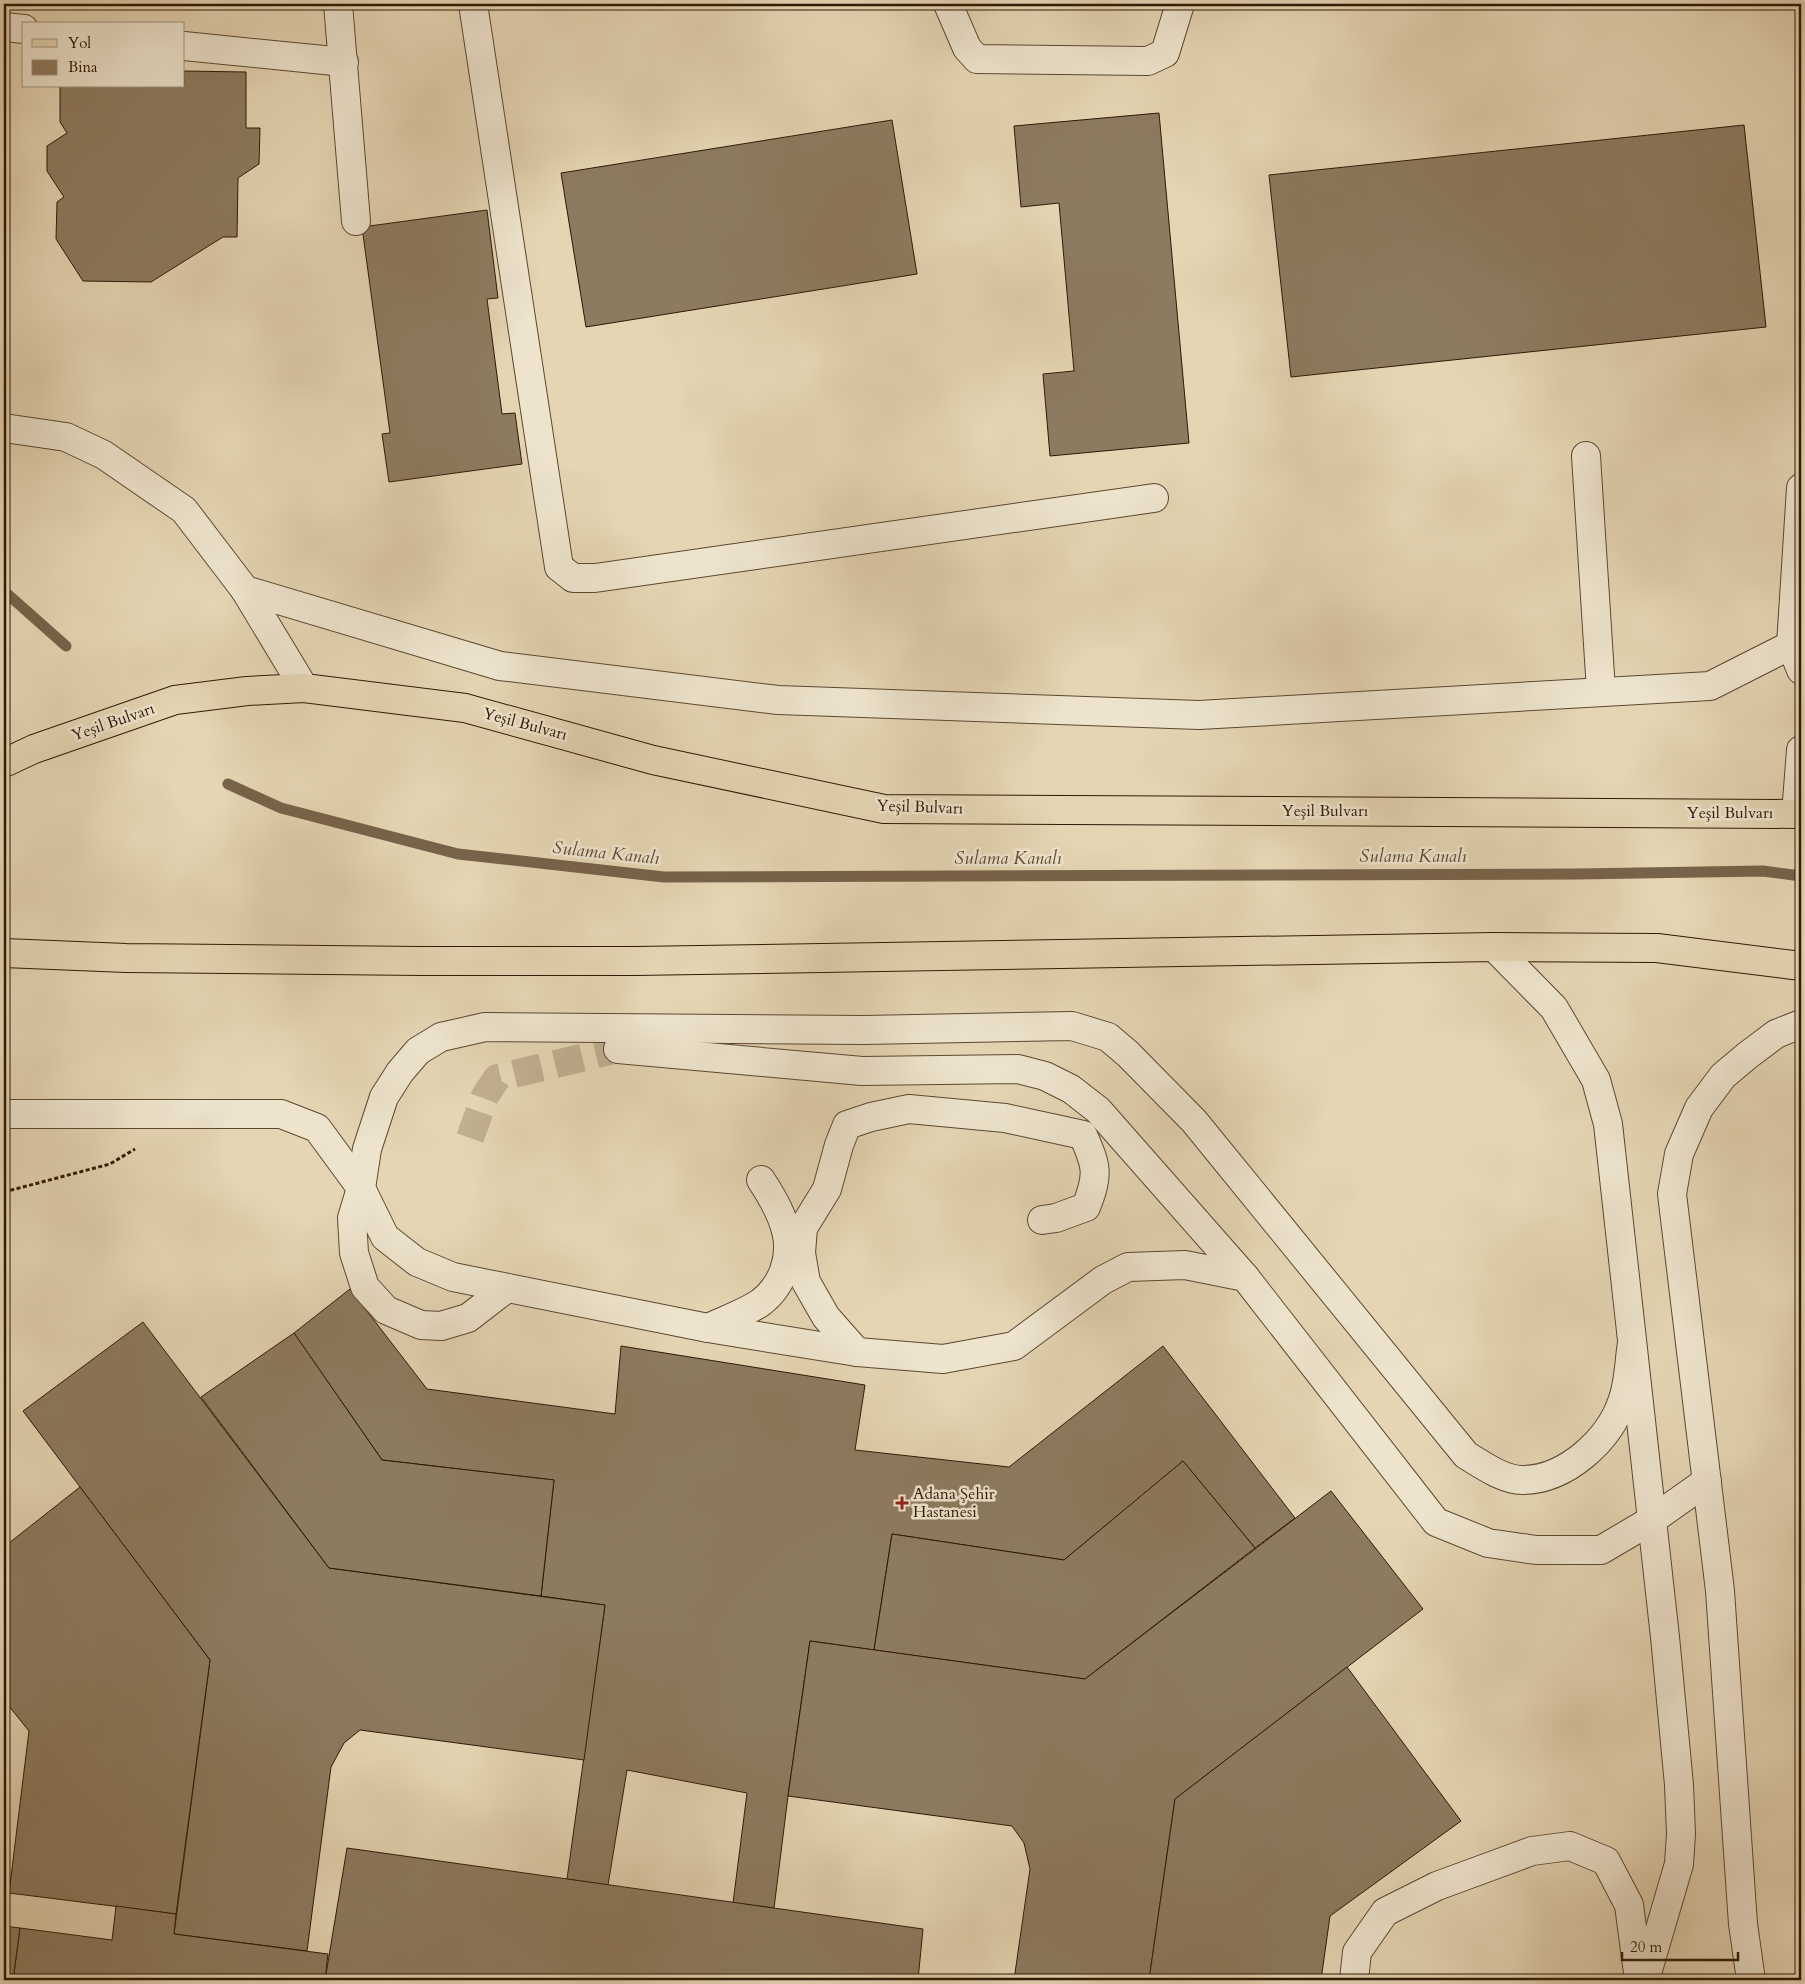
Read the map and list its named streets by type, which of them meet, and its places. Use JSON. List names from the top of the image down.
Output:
{
  "streets": {
    "main road": ["Yeşil Bulvarı"]
  },
  "water": ["Sulama Kanalı"],
  "places": {
    "health": ["Adana Şehir Hastanesi"]
  },
  "legend": ["Yol", "Bina"],
  "scale_bar": "20 m"
}
